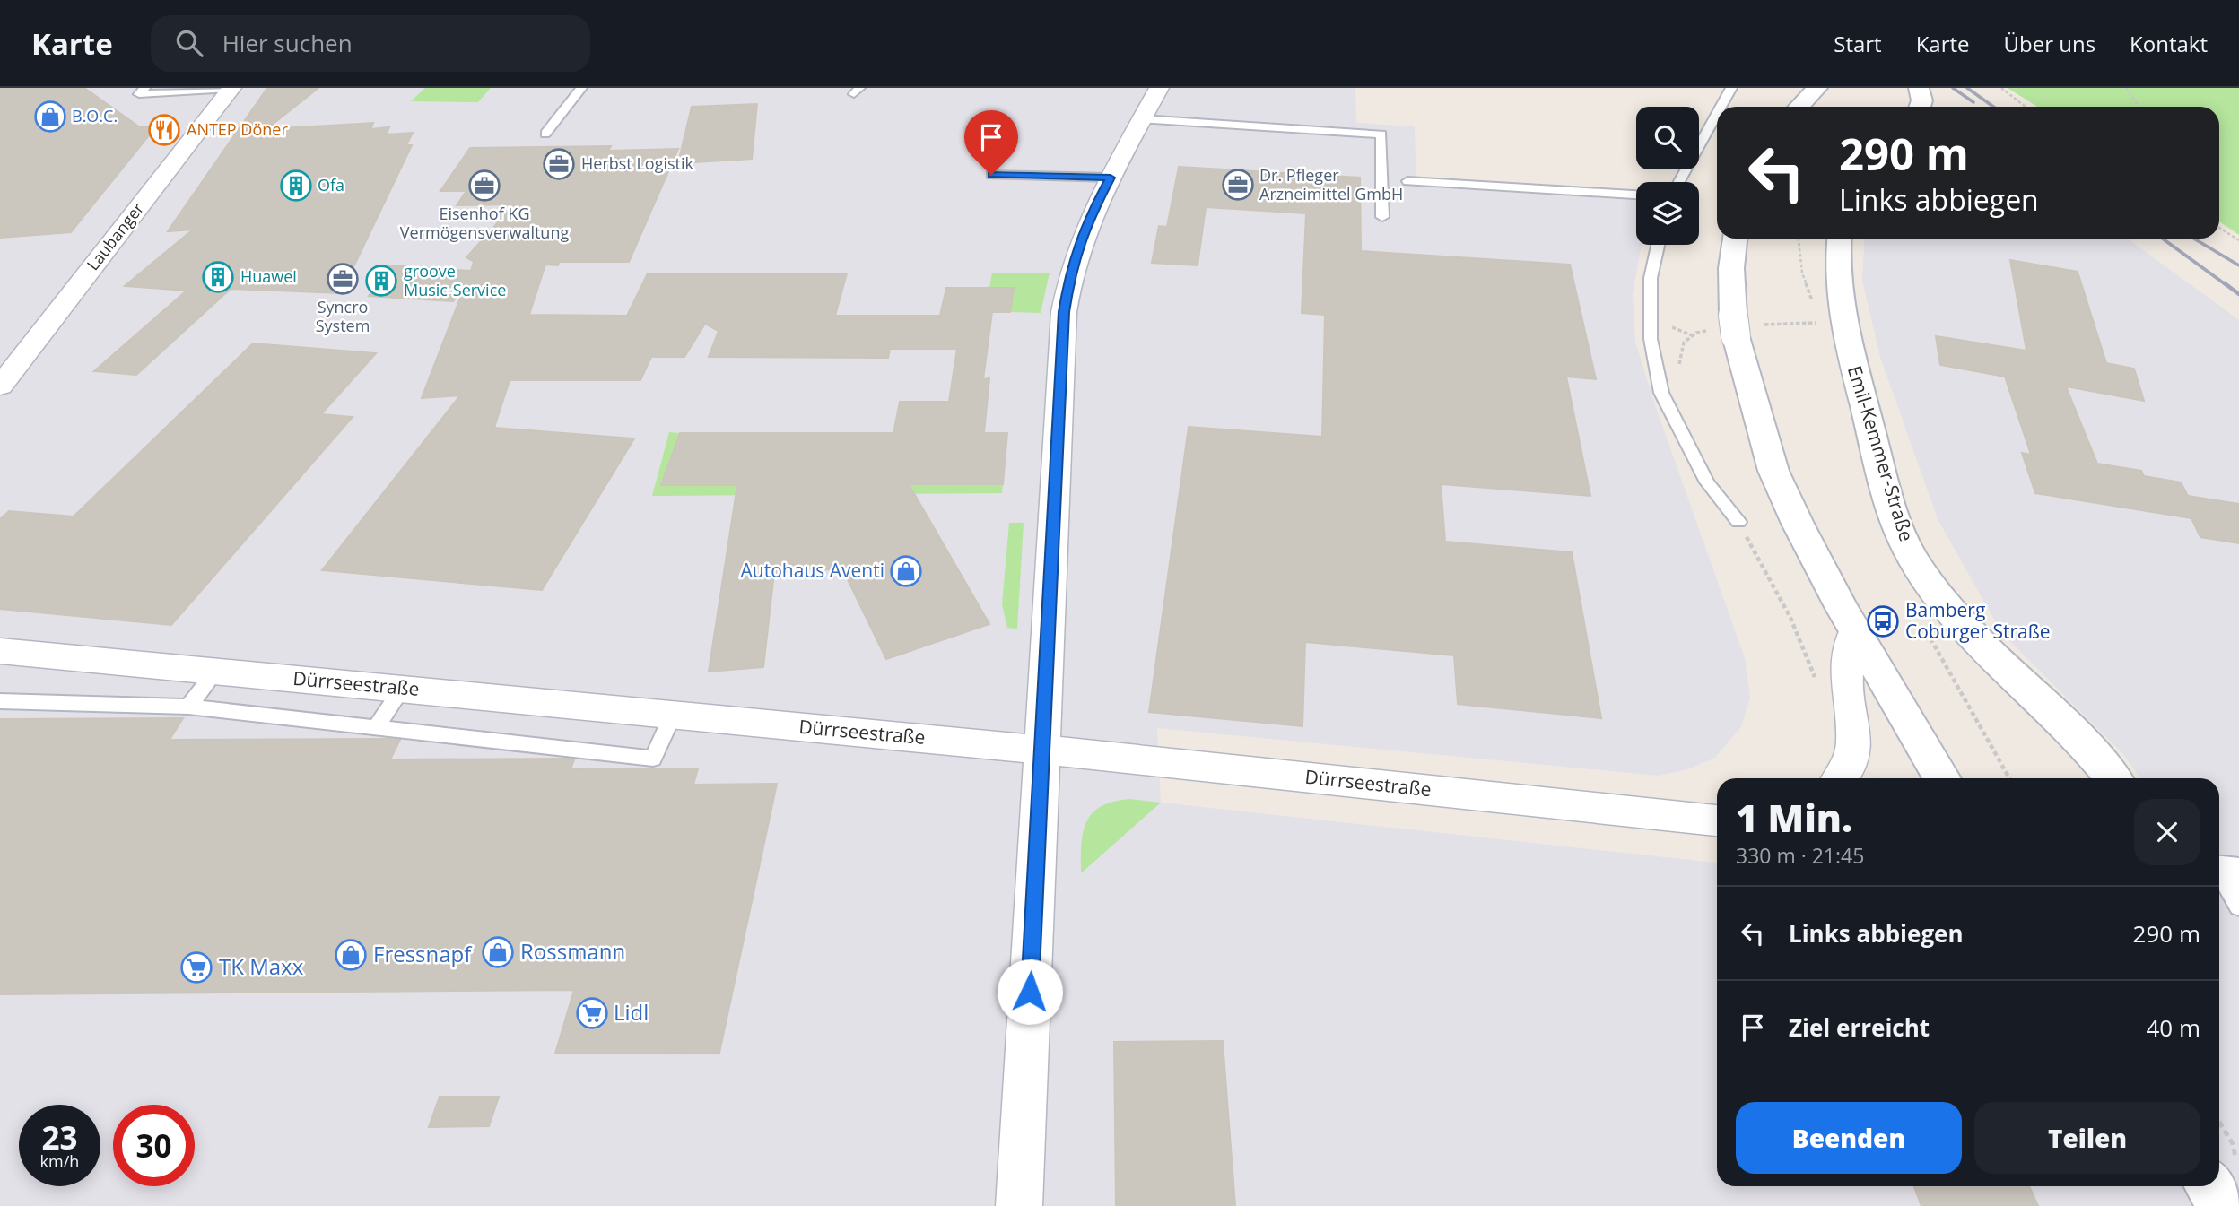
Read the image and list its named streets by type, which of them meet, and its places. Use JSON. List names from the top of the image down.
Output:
{
  "streets": {
    "street": ["Laubanger", "Emil-Kemmer-Straße", "Dürrseestraße"]
  },
  "places": {
    "shop": [
      "B.O.C.",
      "Autohaus Aventi",
      "Rossmann",
      "Fressnapf"
    ],
    "restaurant": ["ANTEP Döner"],
    "office": [
      "Herbst Logistik",
      "Dr. Pfleger Arzneimittel GmbH",
      "Eisenhof KG Vermögensverwaltung",
      "Syncro System"
    ],
    "building": ["Ofa", "Huawei", "groove Music-Service"],
    "bus stop": ["Bamberg Coburger Straße"],
    "supermarket": ["TK Maxx", "Lidl"]
  },
  "page": {
    "header": "Karte",
    "search": "Hier suchen",
    "nav": [
      "Start",
      "Karte",
      "Über uns",
      "Kontakt"
    ],
    "turn": ["290 m", "Links abbiegen"],
    "heading": ["1 Min.", "330 m · 21:45"],
    "list": [
      {
        "name": "Links abbiegen",
        "value": "290 m"
      },
      {
        "name": "Ziel erreicht",
        "value": "40 m"
      }
    ],
    "buttons": ["Beenden", "Teilen"],
    "speed": "23 km/h",
    "limit": "30"
  }
}
